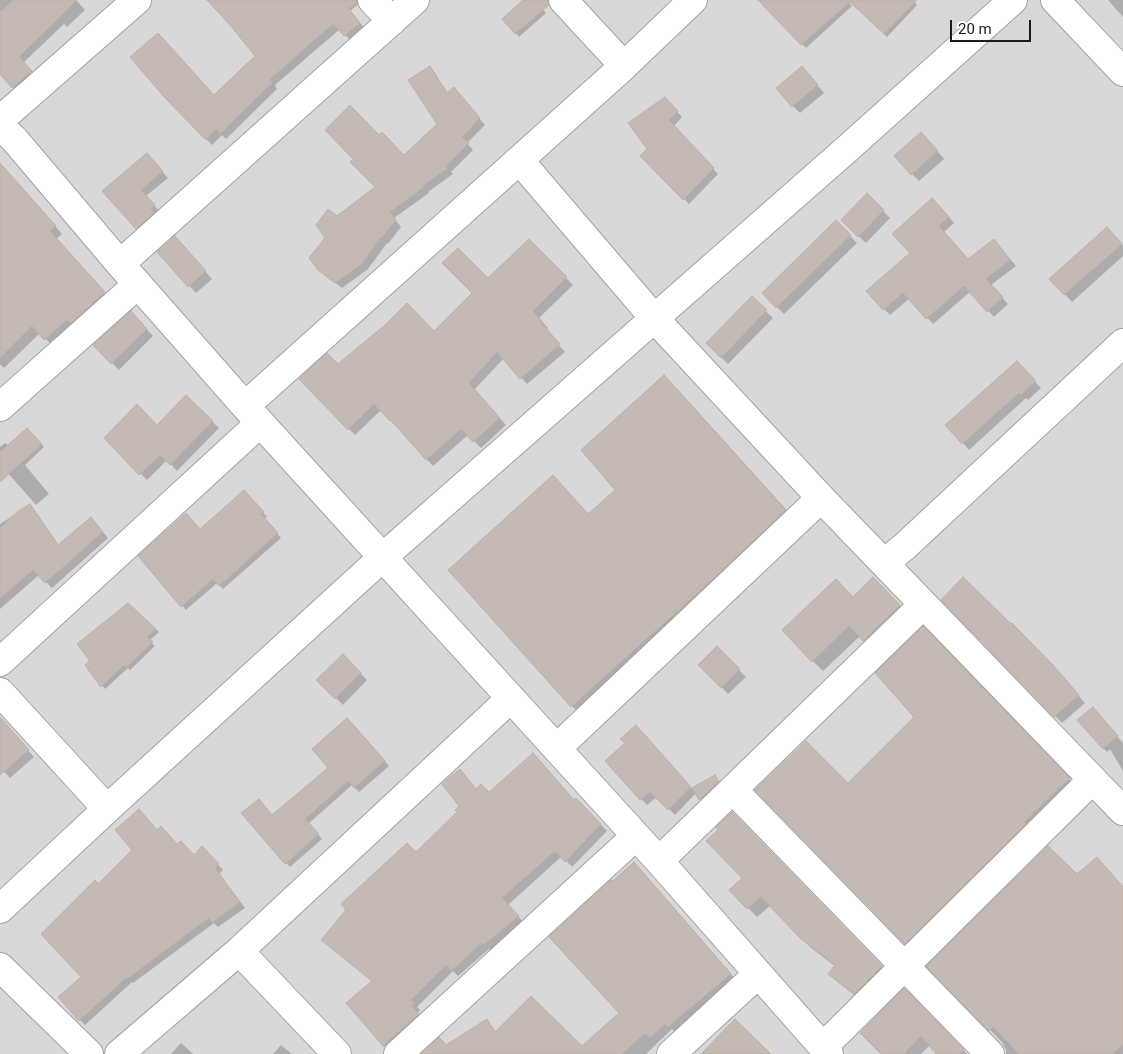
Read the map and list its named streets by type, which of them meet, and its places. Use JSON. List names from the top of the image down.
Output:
{
  "scale_bar": "20 m"
}
